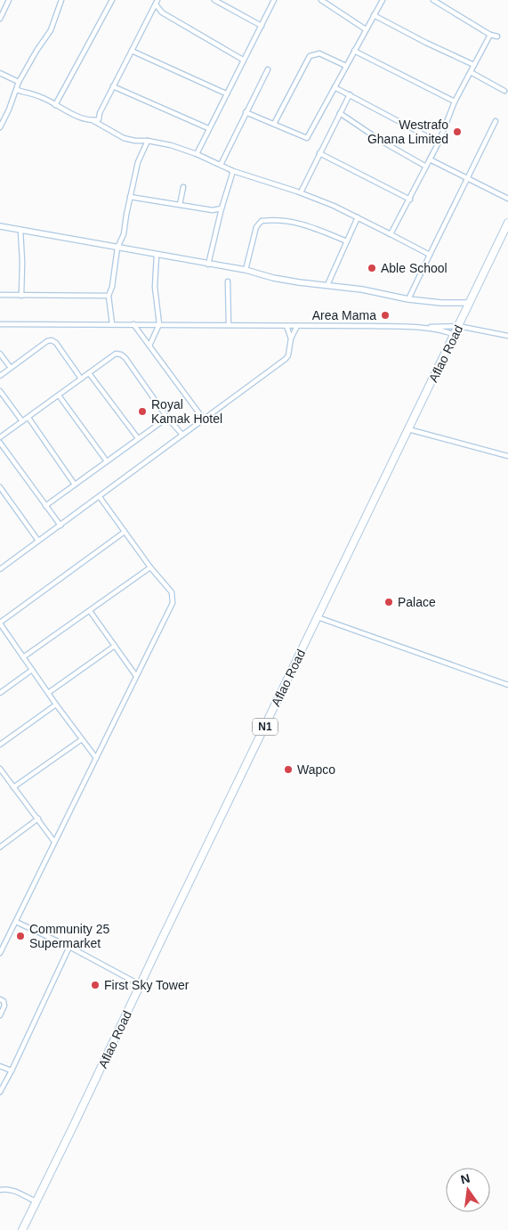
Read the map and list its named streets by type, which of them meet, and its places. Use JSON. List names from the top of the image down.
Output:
{
  "streets": {
    "highway": ["Aflao Road", "N1"]
  },
  "places": [
    "Westrafo Ghana Limited",
    "Able School",
    "Area Mama",
    "Royal Kamak Hotel",
    "Palace",
    "Wapco",
    "Community 25 Supermarket",
    "First Sky Tower"
  ],
  "north": "top"
}
